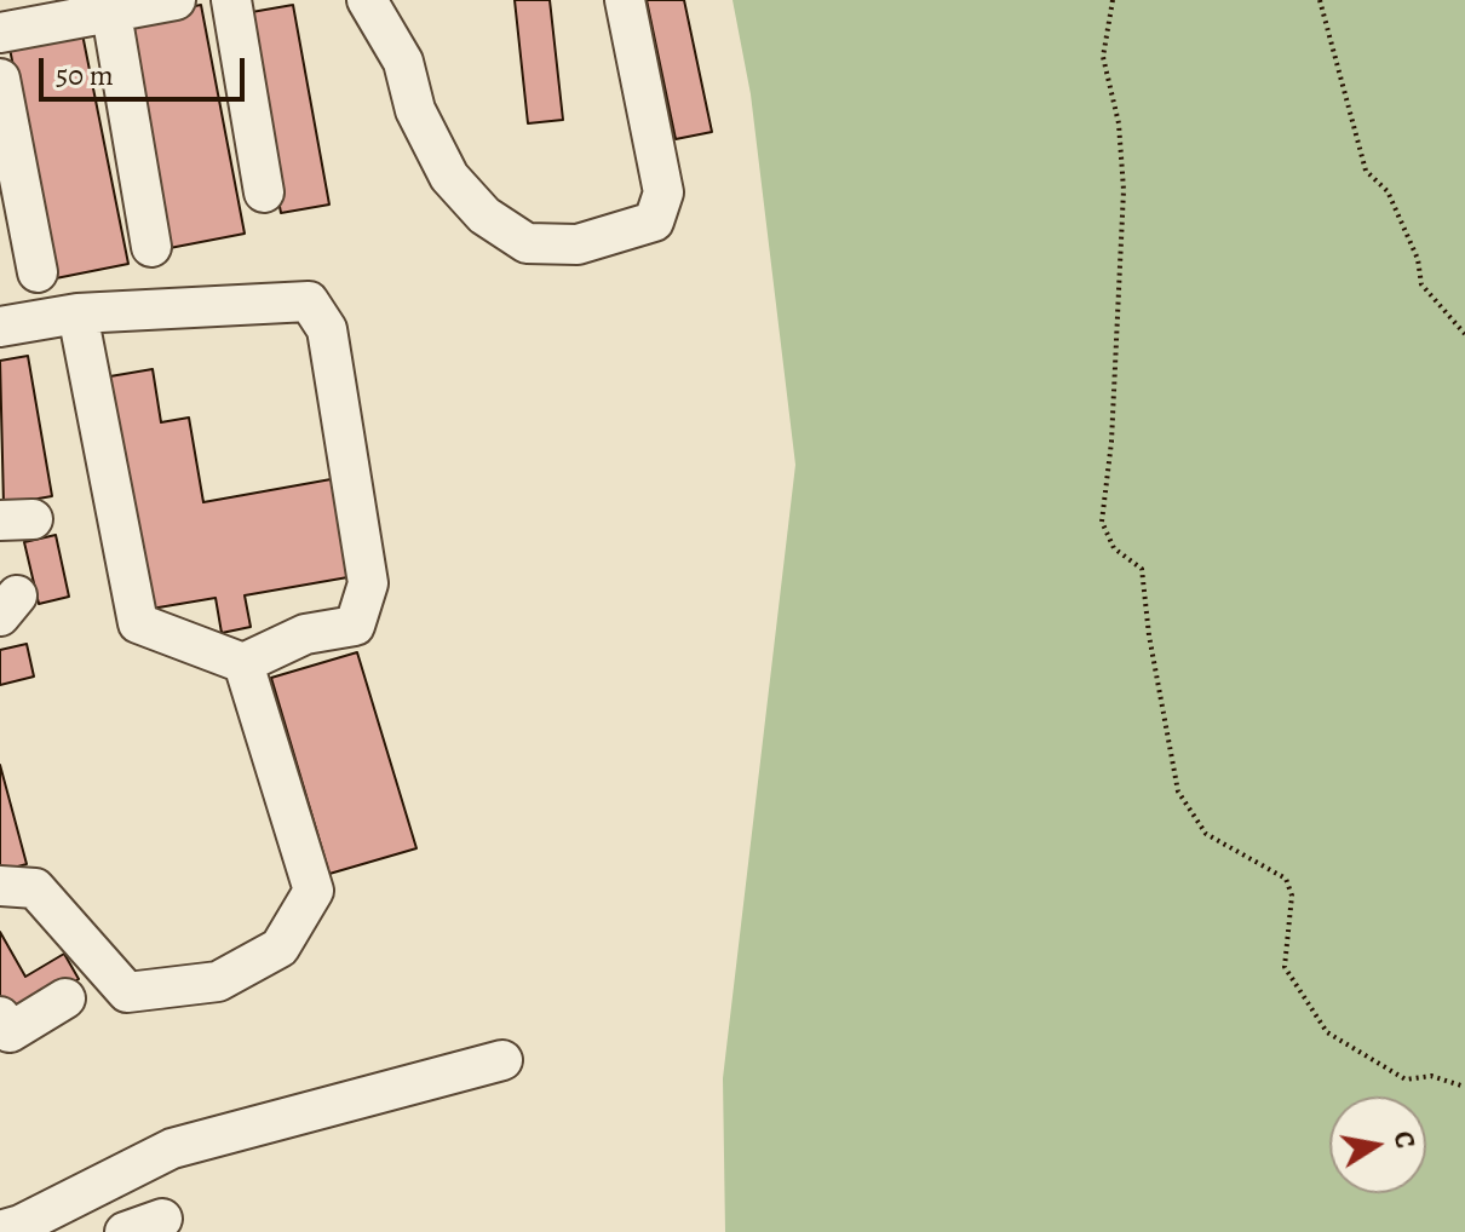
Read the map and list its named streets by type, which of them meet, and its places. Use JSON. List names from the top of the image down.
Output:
{
  "scale_bar": "50 m",
  "north": "right"
}
